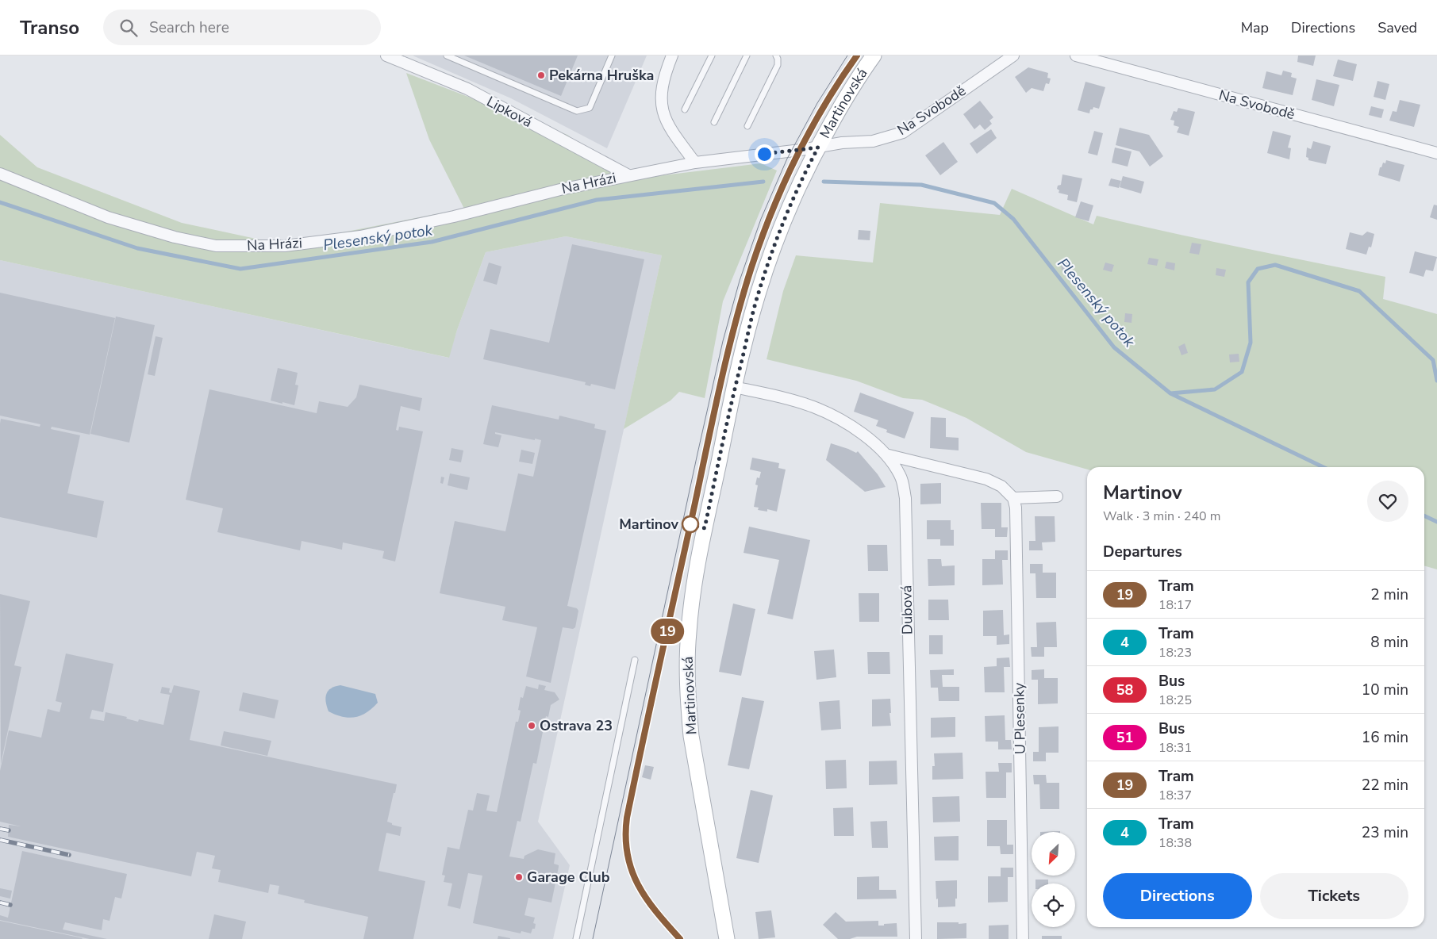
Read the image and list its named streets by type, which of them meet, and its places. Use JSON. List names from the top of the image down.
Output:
{
  "streets": {
    "street": [
      "Martinovská",
      "Na Svobodě",
      "Lipková",
      "Na Hrázi",
      "Dubová",
      "U Plesenky"
    ]
  },
  "crossings": [
    ["Martinovská", "Na Svobodě"],
    ["Martinovská", "Na Hrázi"],
    ["Martinovská", "Dubová"],
    ["Na Svobodě", "Na Hrázi"],
    ["Lipková", "Na Hrázi"]
  ],
  "water": ["Plesenský potok"],
  "places": [
    "Pekárna Hruška",
    "Martinov",
    "Ostrava 23",
    "Garage Club"
  ],
  "lines": ["tram line 19"],
  "north": "bottom left",
  "page": {
    "header": "Transo",
    "search": "Search here",
    "nav": ["Map", "Directions", "Saved"],
    "on_map": "19",
    "heading": [
      ["Martinov", "Walk · 3 min · 240 m"],
      "Departures"
    ],
    "list": [
      {
        "mark": "19",
        "name": "Tram",
        "note": "18:17",
        "value": "2 min"
      },
      {
        "mark": "4",
        "name": "Tram",
        "note": "18:23",
        "value": "8 min"
      },
      {
        "mark": "58",
        "name": "Bus",
        "note": "18:25",
        "value": "10 min"
      },
      {
        "mark": "51",
        "name": "Bus",
        "note": "18:31",
        "value": "16 min"
      },
      {
        "mark": "19",
        "name": "Tram",
        "note": "18:37",
        "value": "22 min"
      },
      {
        "mark": "4",
        "name": "Tram",
        "note": "18:38",
        "value": "23 min"
      }
    ],
    "buttons": ["Directions", "Tickets"]
  }
}
